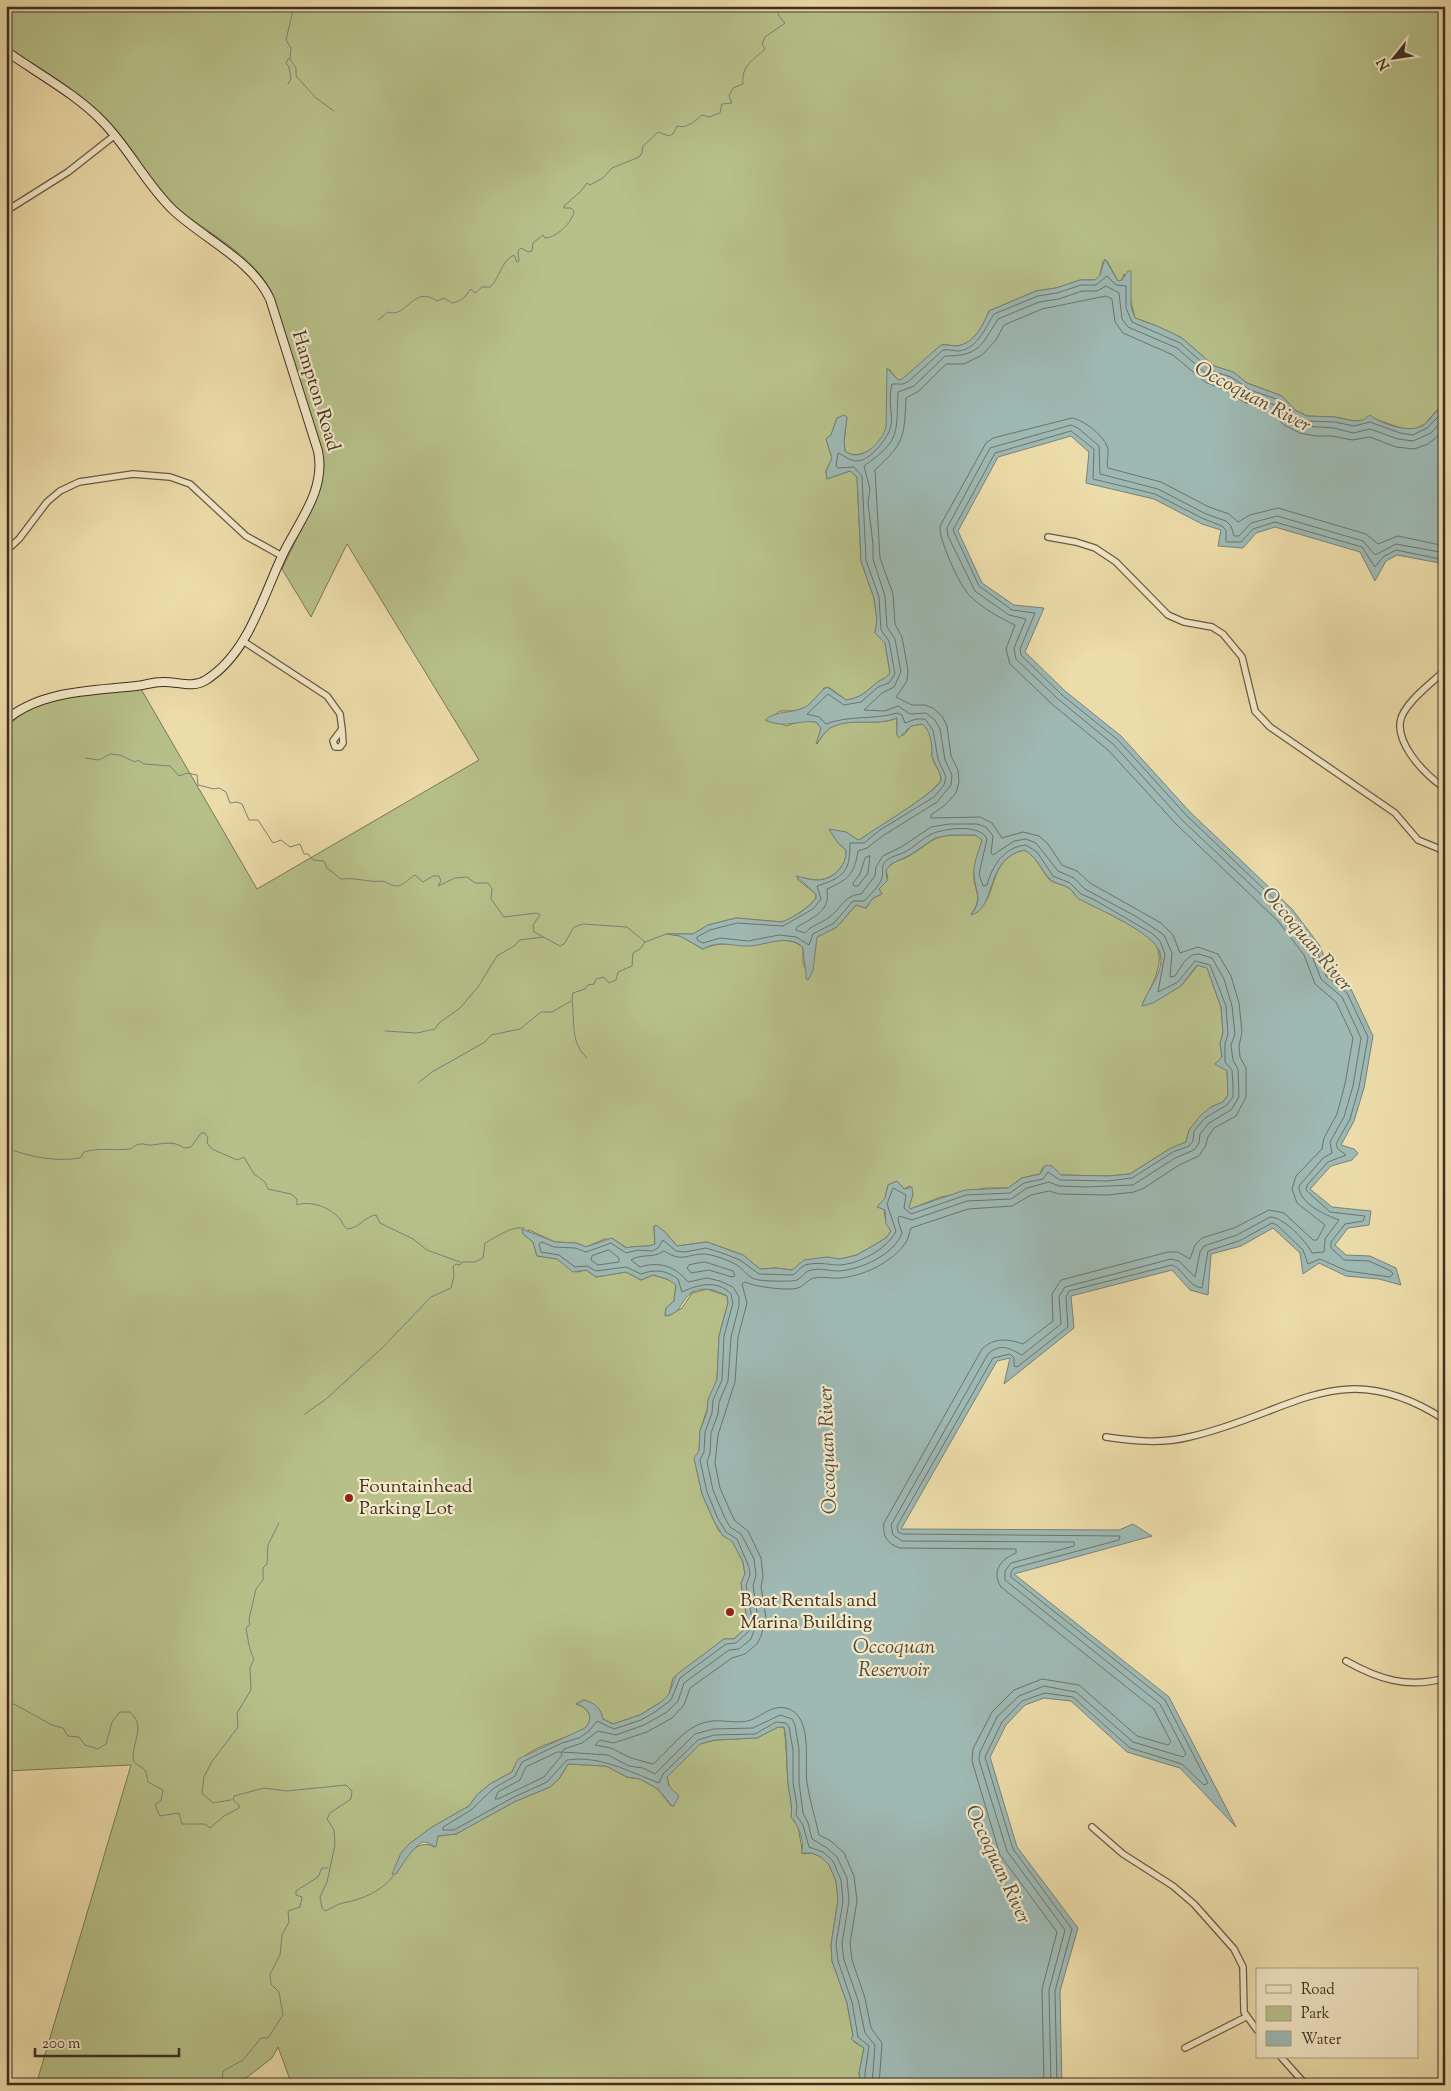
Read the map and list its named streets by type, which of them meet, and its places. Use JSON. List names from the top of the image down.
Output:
{
  "streets": {
    "street": ["Hampton Road"]
  },
  "water": ["Occoquan River", "Occoquan Reservoir"],
  "places": ["Fountainhead Parking Lot", "Boat Rentals and Marina Building"],
  "legend": ["Road", "Park", "Water"],
  "scale_bar": "200 m",
  "north": "bottom left"
}
